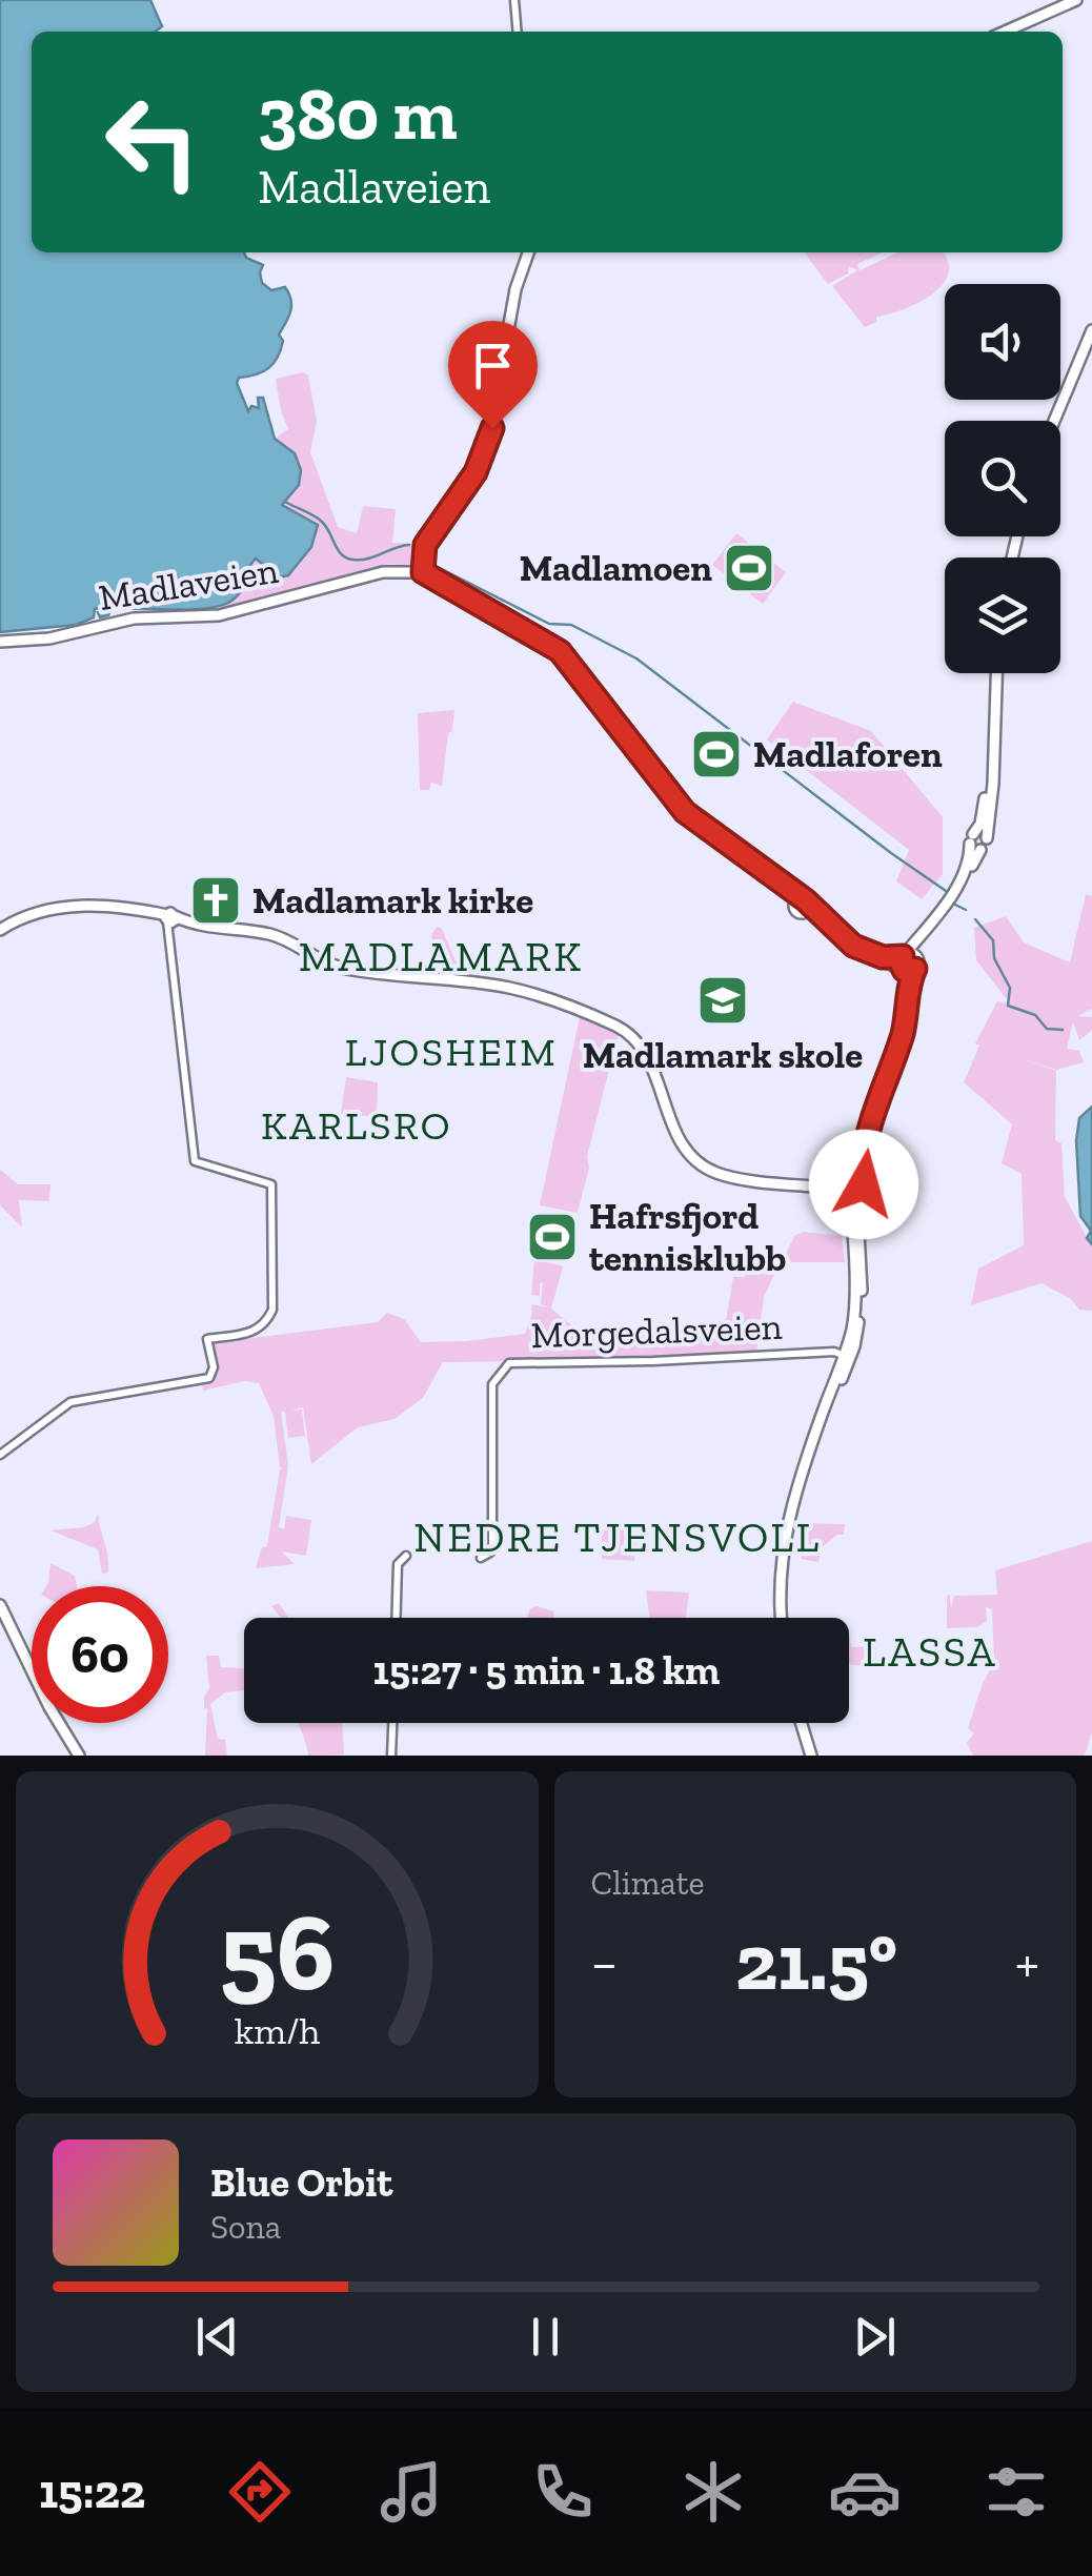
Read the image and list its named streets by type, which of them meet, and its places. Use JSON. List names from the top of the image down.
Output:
{
  "streets": {
    "main road": ["Madlaveien"],
    "street": ["Morgedalsveien"]
  },
  "districts": [
    "MADLAMARK",
    "LJOSHEIM",
    "KARLSRO",
    "NEDRE TJENSVOLL",
    "LASSA"
  ],
  "places": {
    "sports": ["Madlamoen", "Madlaforen", "Hafrsfjord tennisklubb"],
    "church": ["Madlamark kirke"],
    "school or university": ["Madlamark skole"]
  },
  "page": {
    "turn": ["380 m", "Madlaveien"],
    "limit": "60",
    "trip": "15:27 · 5 min · 1.8 km",
    "tile": "Climate",
    "heat": ["−", "21.5°", "+"],
    "song": ["Blue Orbit", "Sona"],
    "tabs": "15:22",
    "gauge": ["56", "km/h"]
  }
}
